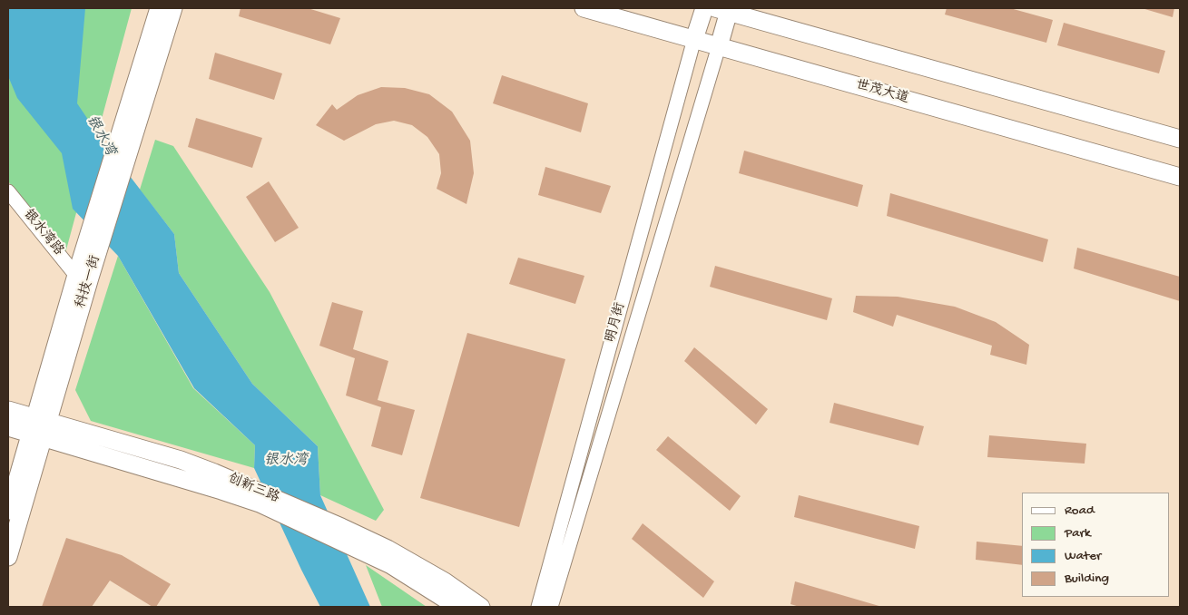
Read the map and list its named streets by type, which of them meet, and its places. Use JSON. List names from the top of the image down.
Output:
{
  "streets": {
    "main road": ["世茂大道", "科技一街", "创新三路"],
    "street": ["银水湾路", "明月街"]
  },
  "crossings": [
    ["世茂大道", "明月街"],
    ["银水湾路", "科技一街"],
    ["科技一街", "创新三路"]
  ],
  "water": ["银水湾"],
  "legend": [
    "Road",
    "Park",
    "Water",
    "Building"
  ]
}
